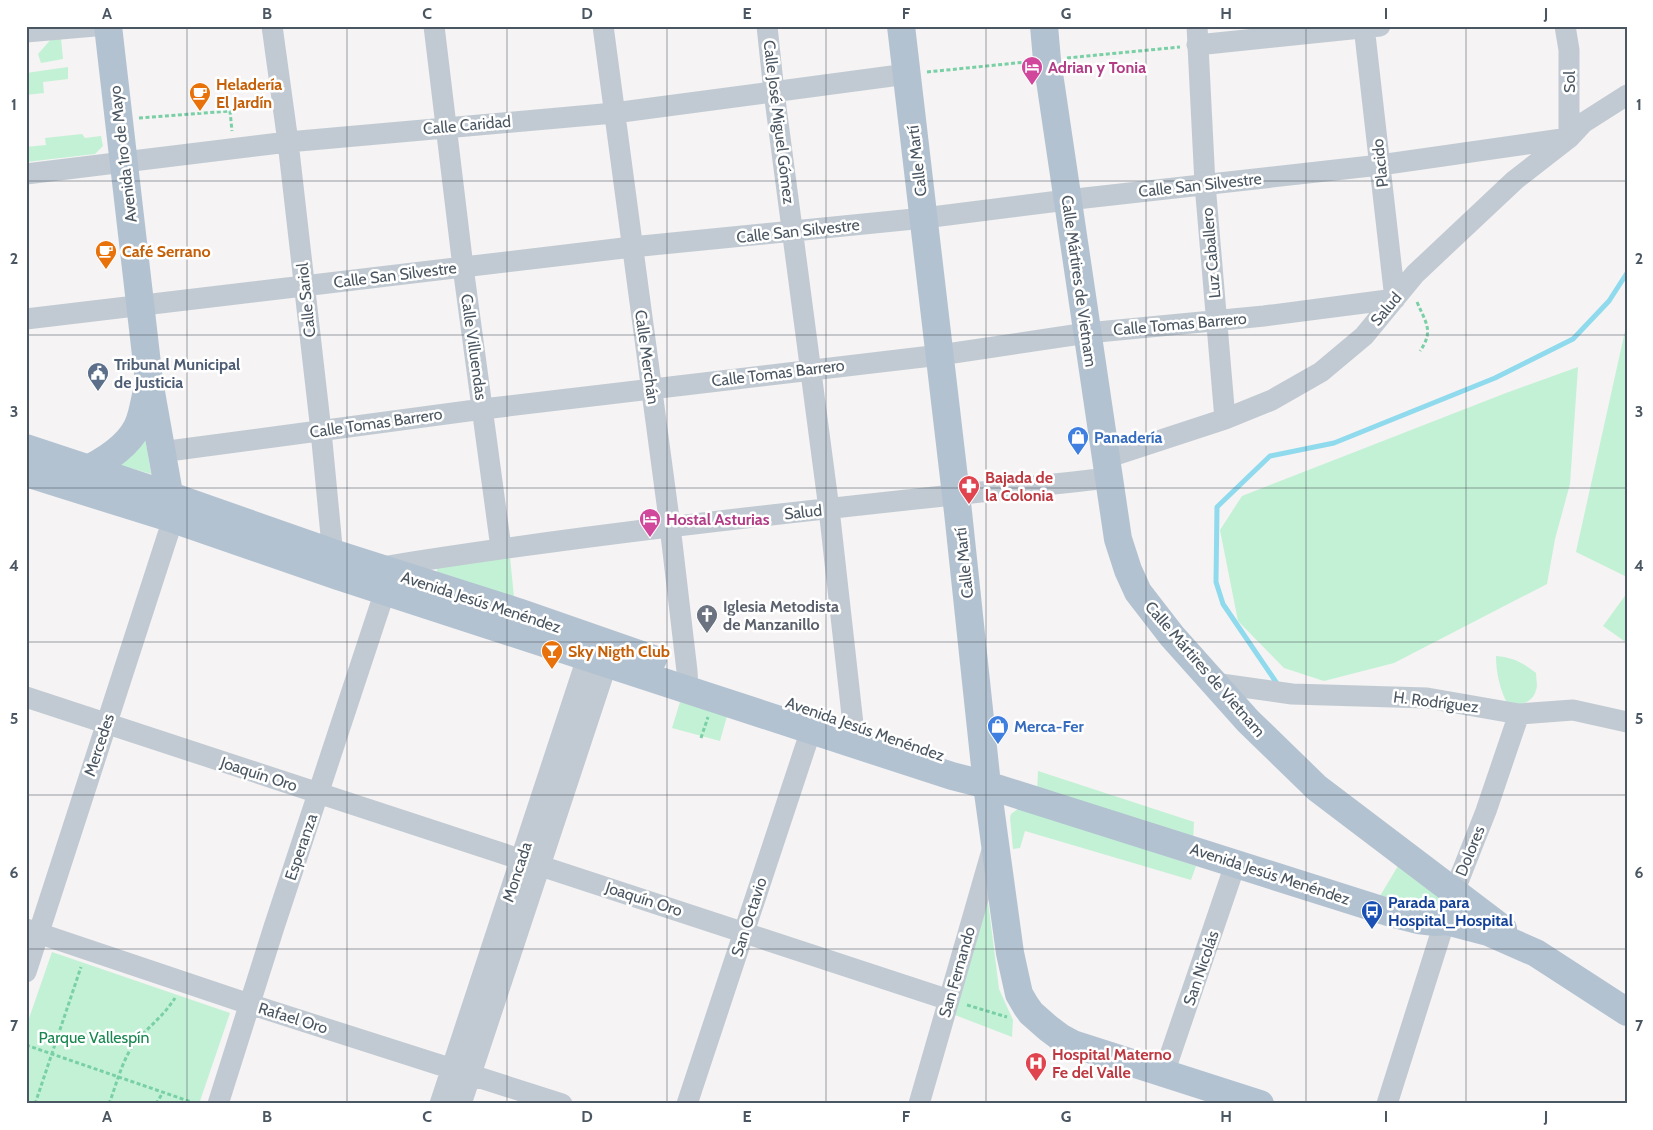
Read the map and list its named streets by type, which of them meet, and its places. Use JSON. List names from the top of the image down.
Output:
{
  "streets": {
    "main road": [
      "Avenida 1ro de Mayo",
      "Calle Martí",
      "Calle Mártires de Vietnam",
      "Avenida Jesús Menéndez"
    ],
    "street": [
      "Sol",
      "Calle José Miguel Gómez",
      "Calle Caridad",
      "Placido",
      "Calle San Silvestre",
      "Luz Caballero",
      "Calle Sariol",
      "Salud",
      "Calle Tomas Barrero",
      "Calle Villuendas",
      "Calle Merchán",
      "H. Rodríguez",
      "Mercedes",
      "Joaquín Oro",
      "Esperanza",
      "Dolores",
      "Moncada",
      "San Octavio",
      "San Nicolás",
      "San Fernando",
      "Rafael Oro"
    ]
  },
  "crossings": [
    ["Sol", "Calle San Silvestre"],
    ["Sol", "Salud"],
    ["Calle José Miguel Gómez", "Calle Caridad"],
    ["Calle José Miguel Gómez", "Calle San Silvestre"],
    ["Calle José Miguel Gómez", "Salud"],
    ["Calle José Miguel Gómez", "Calle Tomas Barrero"],
    ["Calle José Miguel Gómez", "Avenida Jesús Menéndez"],
    ["Calle Caridad", "Avenida 1ro de Mayo"],
    ["Calle Caridad", "Calle Martí"],
    ["Calle Caridad", "Calle Sariol"],
    ["Calle Caridad", "Calle Villuendas"],
    ["Calle Caridad", "Calle Merchán"],
    ["Avenida 1ro de Mayo", "Calle San Silvestre"],
    ["Avenida 1ro de Mayo", "Calle Tomas Barrero"],
    ["Avenida 1ro de Mayo", "Avenida Jesús Menéndez"],
    ["Avenida 1ro de Mayo", "Mercedes"],
    ["Calle Martí", "Calle San Silvestre"],
    ["Calle Martí", "Salud"],
    ["Calle Martí", "Calle Tomas Barrero"],
    ["Calle Martí", "Avenida Jesús Menéndez"],
    ["Calle Martí", "San Nicolás"],
    ["Calle Martí", "San Fernando"],
    ["Placido", "Calle San Silvestre"],
    ["Placido", "Salud"],
    ["Placido", "Calle Tomas Barrero"],
    ["Calle San Silvestre", "Luz Caballero"],
    ["Calle San Silvestre", "Calle Mártires de Vietnam"],
    ["Calle San Silvestre", "Calle Sariol"],
    ["Calle San Silvestre", "Salud"],
    ["Calle San Silvestre", "Calle Villuendas"],
    ["Calle San Silvestre", "Calle Merchán"],
    ["Luz Caballero", "Salud"],
    ["Luz Caballero", "Calle Tomas Barrero"],
    ["Calle Mártires de Vietnam", "Salud"],
    ["Calle Mártires de Vietnam", "Calle Tomas Barrero"],
    ["Calle Mártires de Vietnam", "Avenida Jesús Menéndez"],
    ["Calle Mártires de Vietnam", "H. Rodríguez"],
    ["Calle Mártires de Vietnam", "Dolores"],
    ["Calle Sariol", "Calle Tomas Barrero"],
    ["Calle Sariol", "Avenida Jesús Menéndez"],
    ["Salud", "Calle Tomas Barrero"],
    ["Salud", "Calle Villuendas"],
    ["Salud", "Calle Merchán"],
    ["Salud", "Avenida Jesús Menéndez"],
    ["Salud", "Esperanza"],
    ["Calle Tomas Barrero", "Calle Villuendas"],
    ["Calle Tomas Barrero", "Calle Merchán"],
    ["Calle Merchán", "Avenida Jesús Menéndez"],
    ["Avenida Jesús Menéndez", "Mercedes"],
    ["Avenida Jesús Menéndez", "Esperanza"],
    ["Avenida Jesús Menéndez", "Dolores"],
    ["Avenida Jesús Menéndez", "Moncada"],
    ["Avenida Jesús Menéndez", "San Octavio"],
    ["Avenida Jesús Menéndez", "San Nicolás"],
    ["H. Rodríguez", "Dolores"],
    ["Mercedes", "Joaquín Oro"],
    ["Mercedes", "Rafael Oro"],
    ["Joaquín Oro", "Esperanza"],
    ["Joaquín Oro", "Moncada"],
    ["Joaquín Oro", "San Octavio"],
    ["Joaquín Oro", "San Fernando"],
    ["Esperanza", "Rafael Oro"],
    ["Moncada", "Rafael Oro"]
  ],
  "parks": ["Parque Vallespín"],
  "places": {
    "hotel": ["Adrian y Tonia", "Hostal Asturias"],
    "cafe": ["Heladería El Jardín", "Café Serrano"],
    "public building": ["Tribunal Municipal de Justicia"],
    "shop": ["Panadería", "Merca-Fer"],
    "pharmacy": ["Bajada de la Colonia"],
    "church": ["Iglesia Metodista de Manzanillo"],
    "bar": ["Sky Nigth Club"],
    "bus stop": ["Parada para Hospital_Hospital"],
    "hospital": ["Hospital Materno Fe del Valle"]
  },
  "grid": {
    "columns": [
      "A",
      "B",
      "C",
      "D",
      "E",
      "F",
      "G",
      "H",
      "I",
      "J"
    ],
    "rows": [
      "1",
      "2",
      "3",
      "4",
      "5",
      "6",
      "7"
    ]
  }
}
